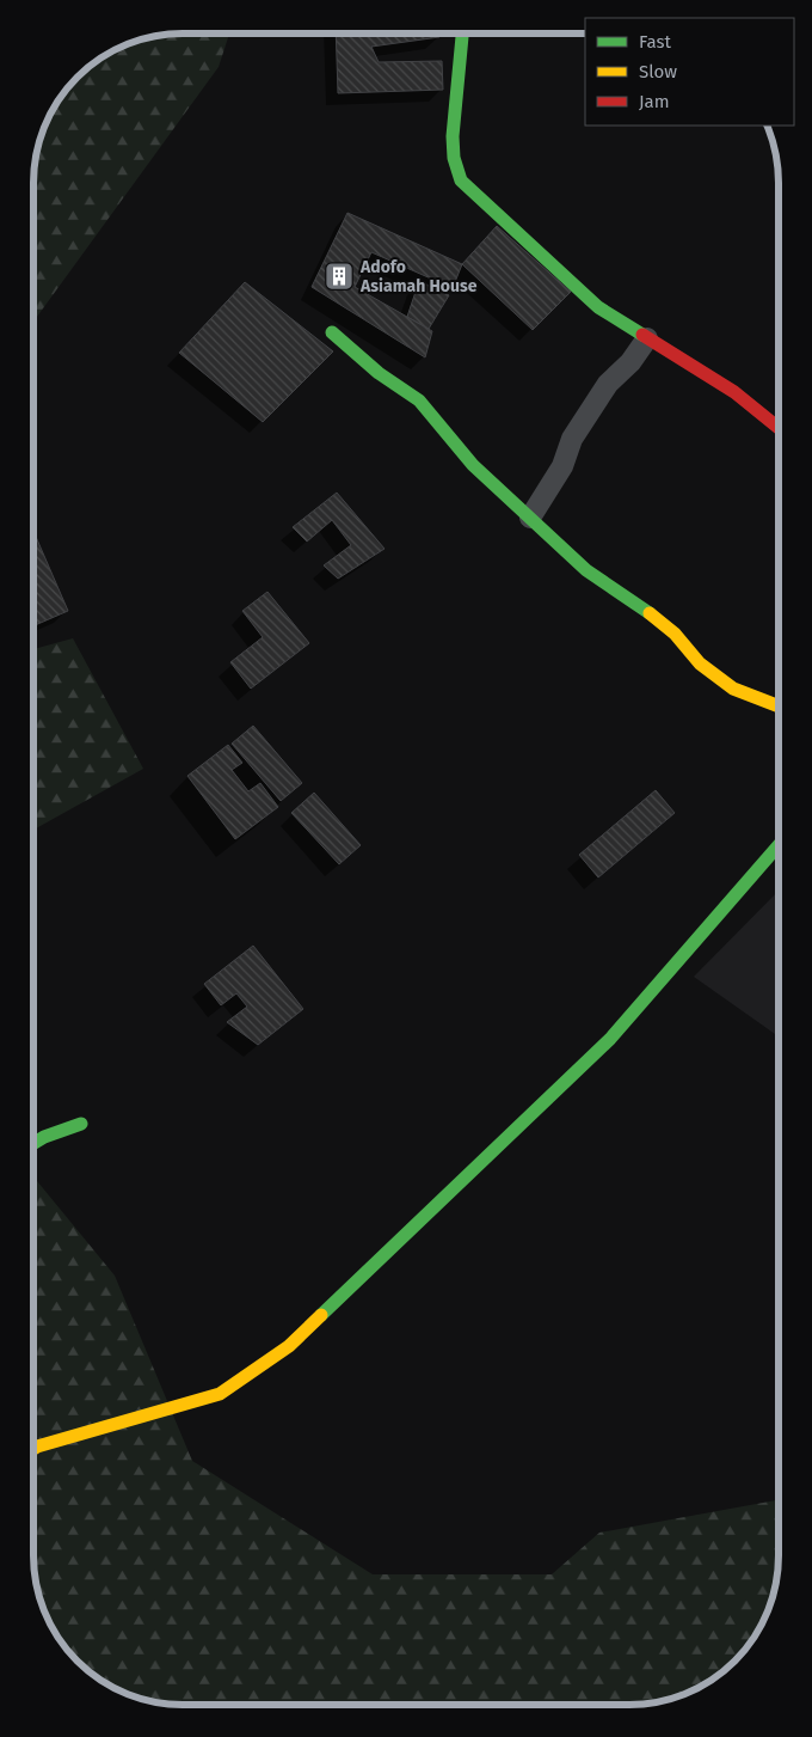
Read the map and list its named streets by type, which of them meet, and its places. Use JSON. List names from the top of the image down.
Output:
{
  "places": {
    "building": ["Adofo Asiamah House"]
  },
  "legend": ["Fast", "Slow", "Jam"]
}
